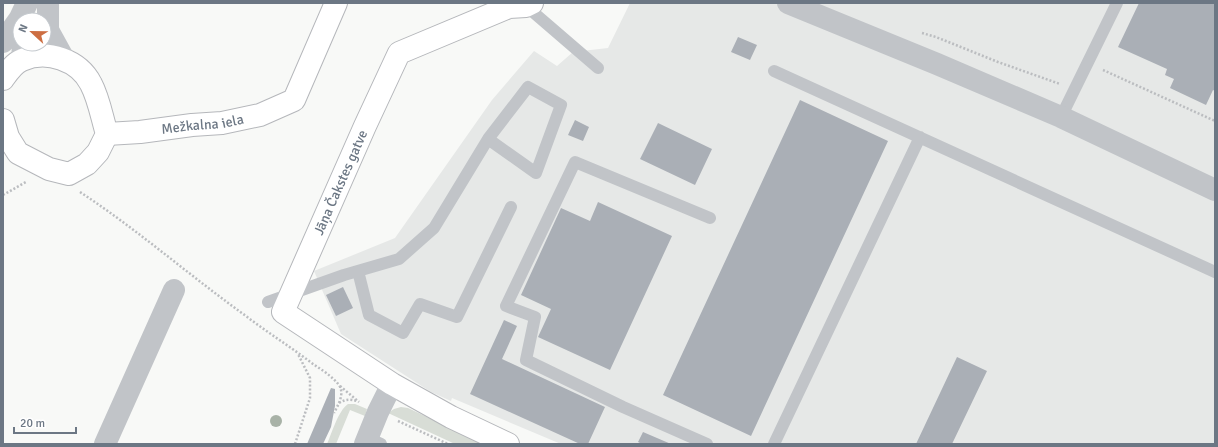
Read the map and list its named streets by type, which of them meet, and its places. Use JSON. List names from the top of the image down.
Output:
{
  "streets": {
    "highway": ["Mežkalna iela", "Jāņa Čakstes gatve"]
  },
  "scale_bar": "20 m",
  "north": "left"
}
